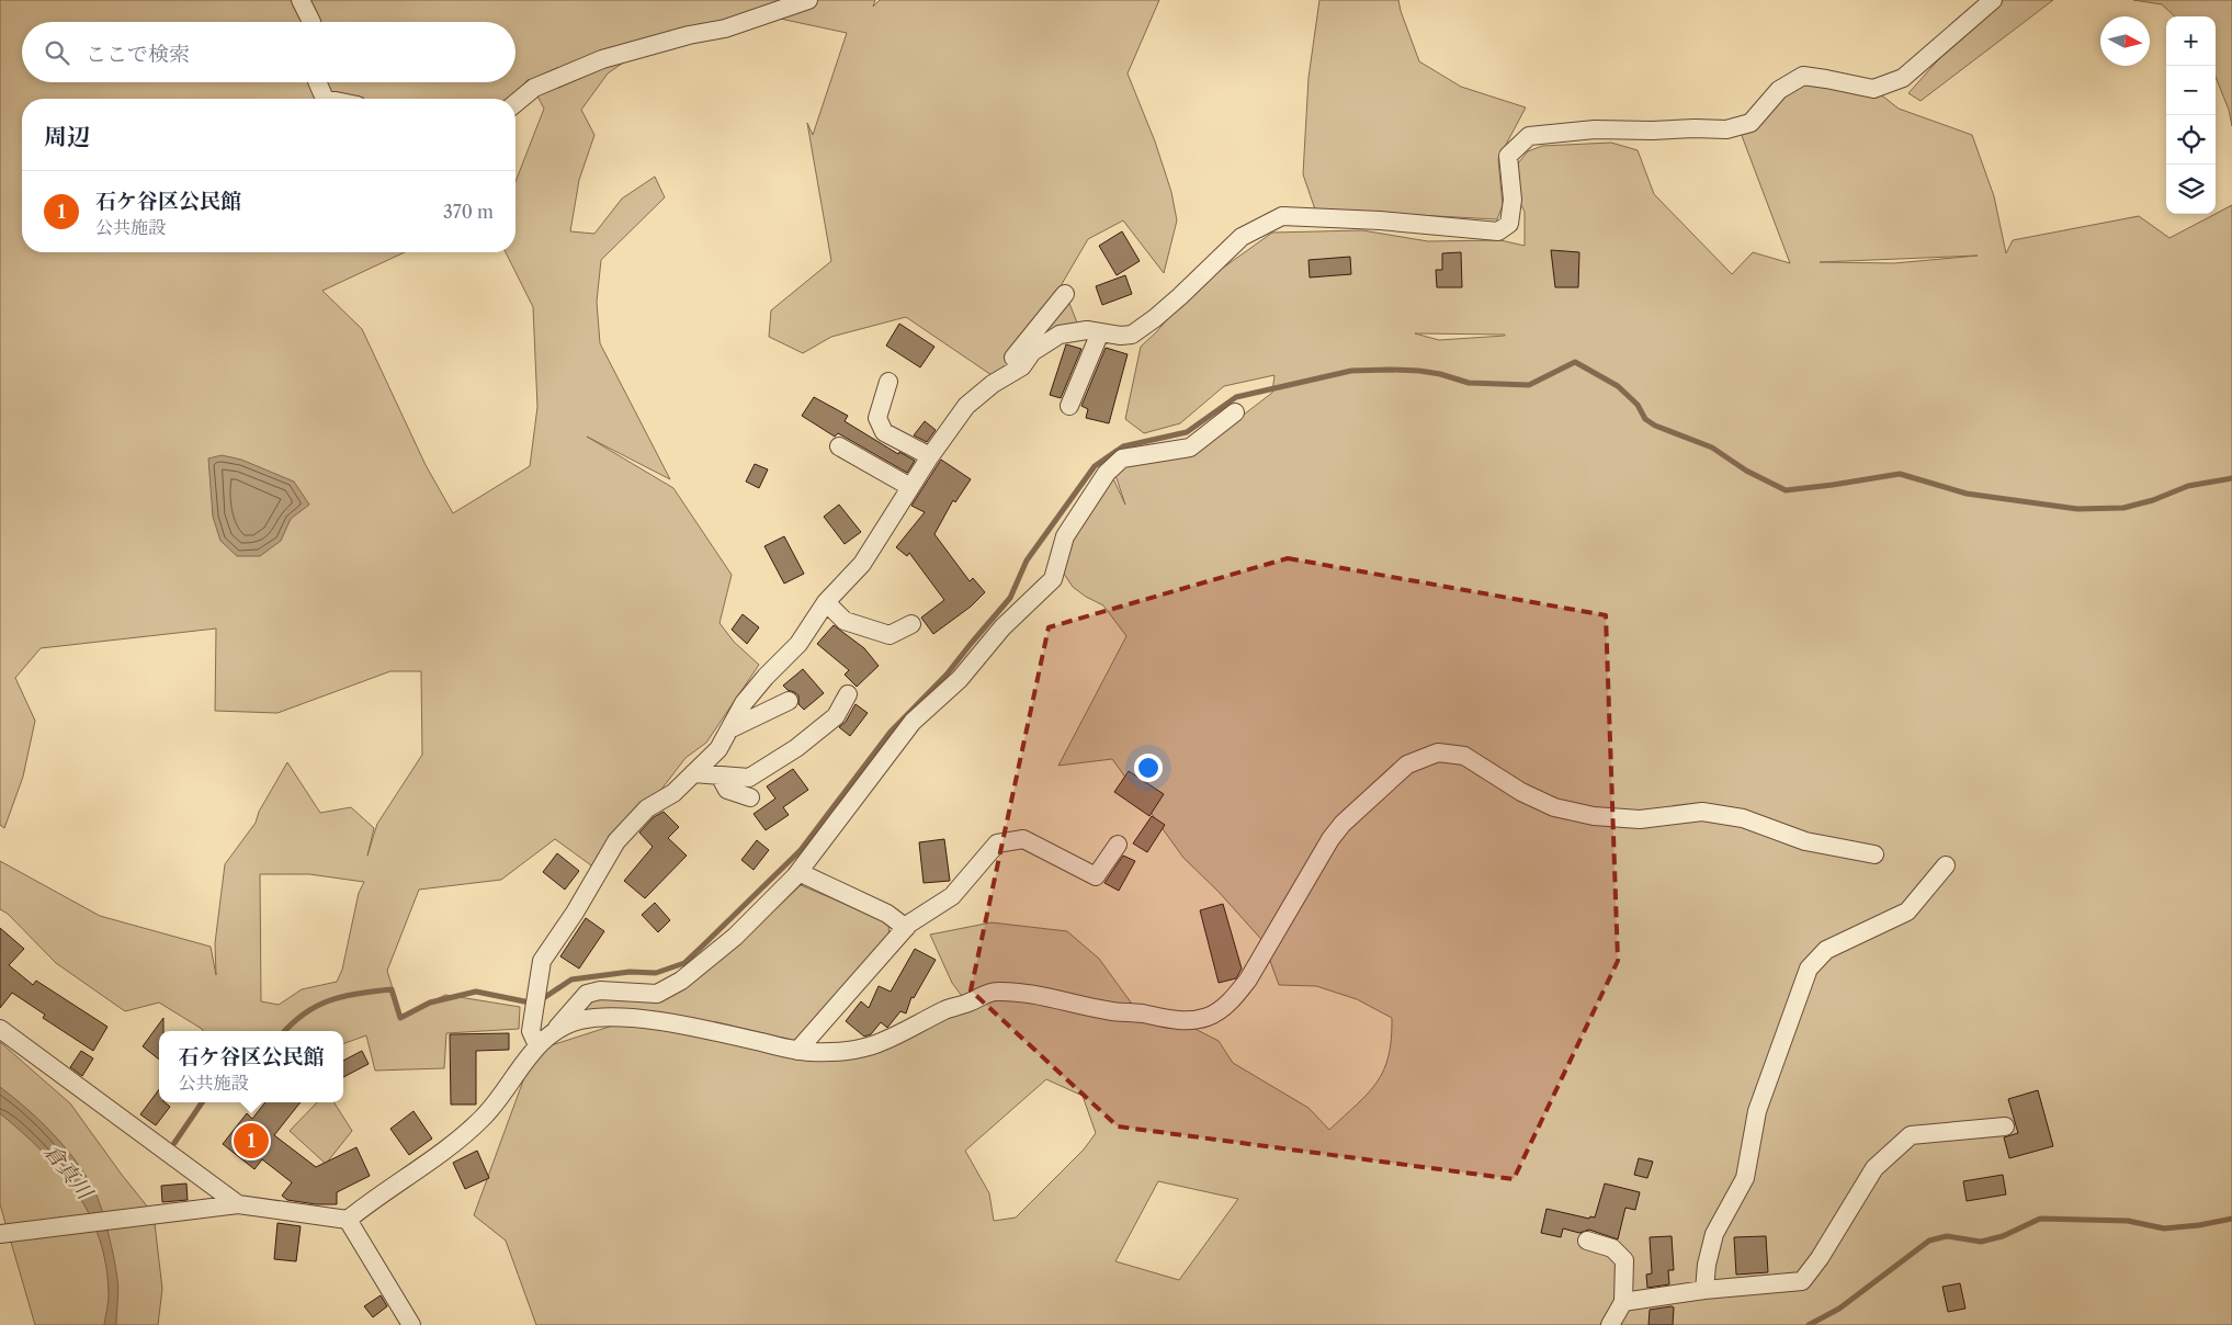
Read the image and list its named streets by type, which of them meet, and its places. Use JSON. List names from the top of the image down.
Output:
{
  "water": ["倉真川"],
  "north": "right",
  "page": {
    "map_buttons": ["+", "−"],
    "search": "ここで検索",
    "heading": "周辺",
    "list": [
      {
        "mark": "1",
        "name": "石ケ谷区公民館",
        "note": "公共施設",
        "value": "370 m"
      }
    ],
    "popup": ["石ケ谷区公民館", "公共施設"],
    "pins": "1"
  }
}
